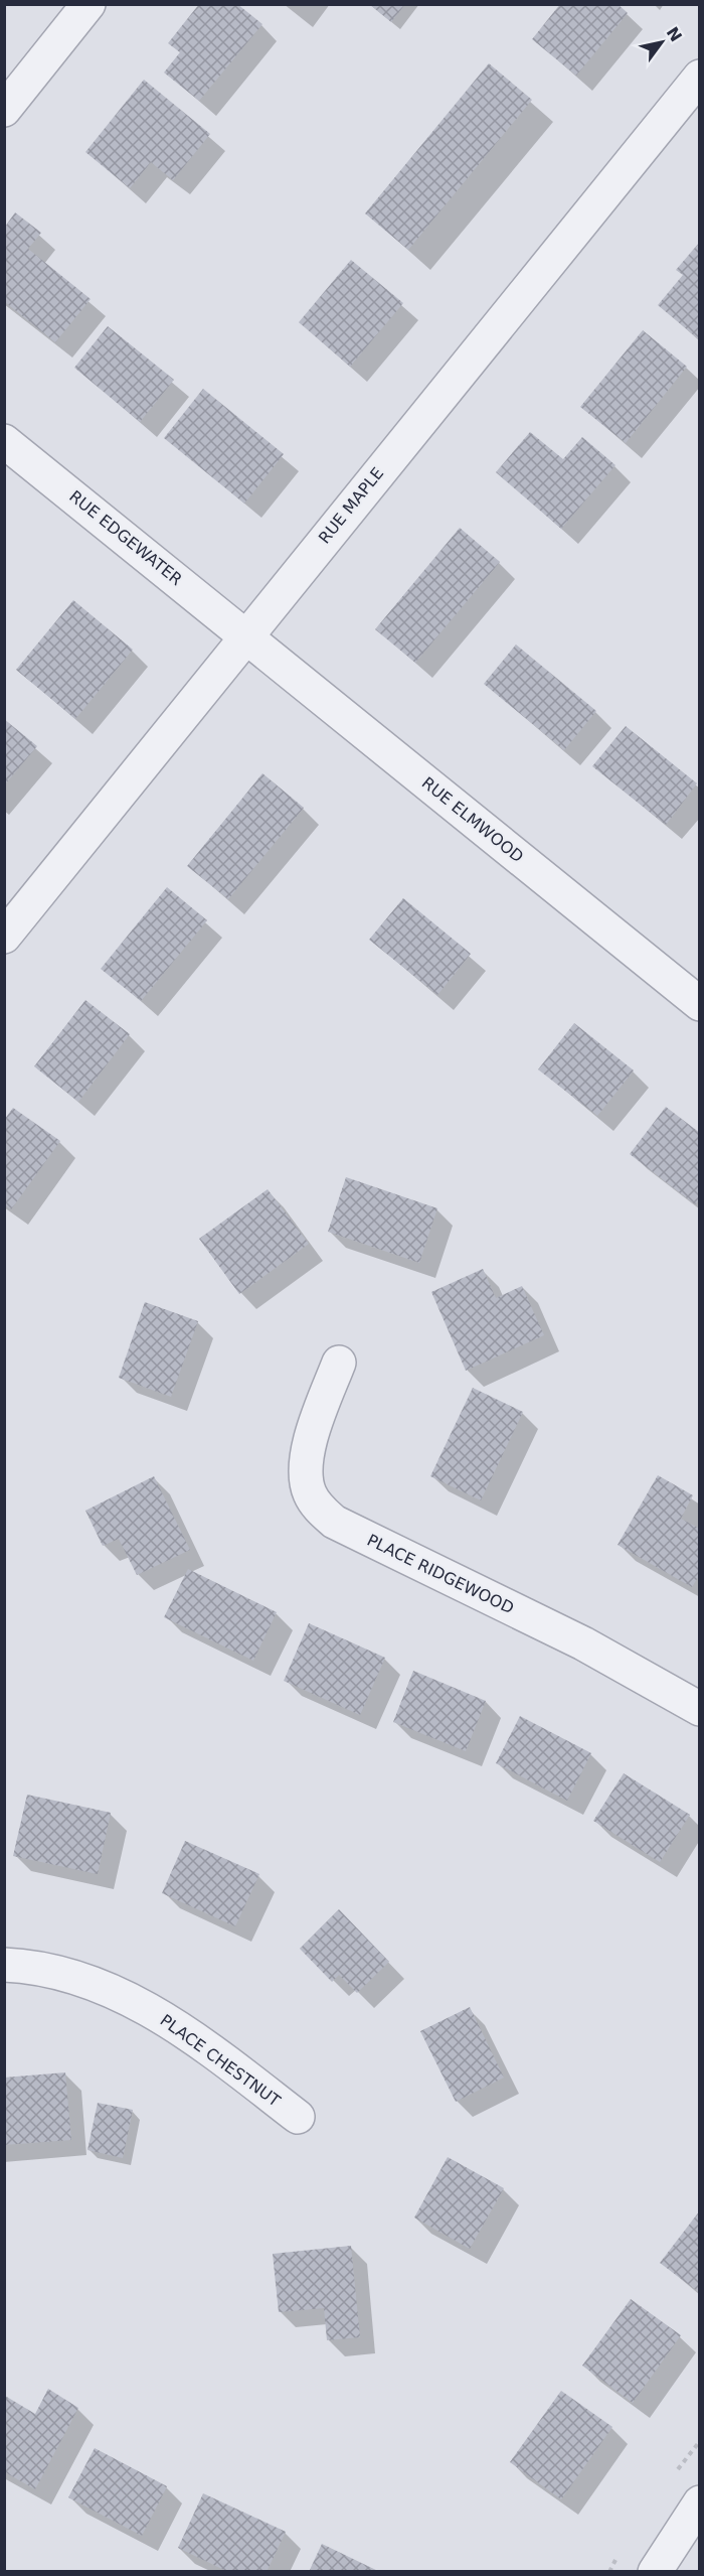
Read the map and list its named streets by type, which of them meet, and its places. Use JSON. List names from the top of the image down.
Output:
{
  "streets": {
    "street": [
      "RUE MAPLE",
      "RUE EDGEWATER",
      "RUE ELMWOOD",
      "PLACE RIDGEWOOD",
      "PLACE CHESTNUT"
    ]
  },
  "crossings": [
    ["RUE MAPLE", "RUE EDGEWATER"],
    ["RUE MAPLE", "RUE ELMWOOD"],
    ["RUE EDGEWATER", "RUE ELMWOOD"]
  ],
  "north": "top right"
}
